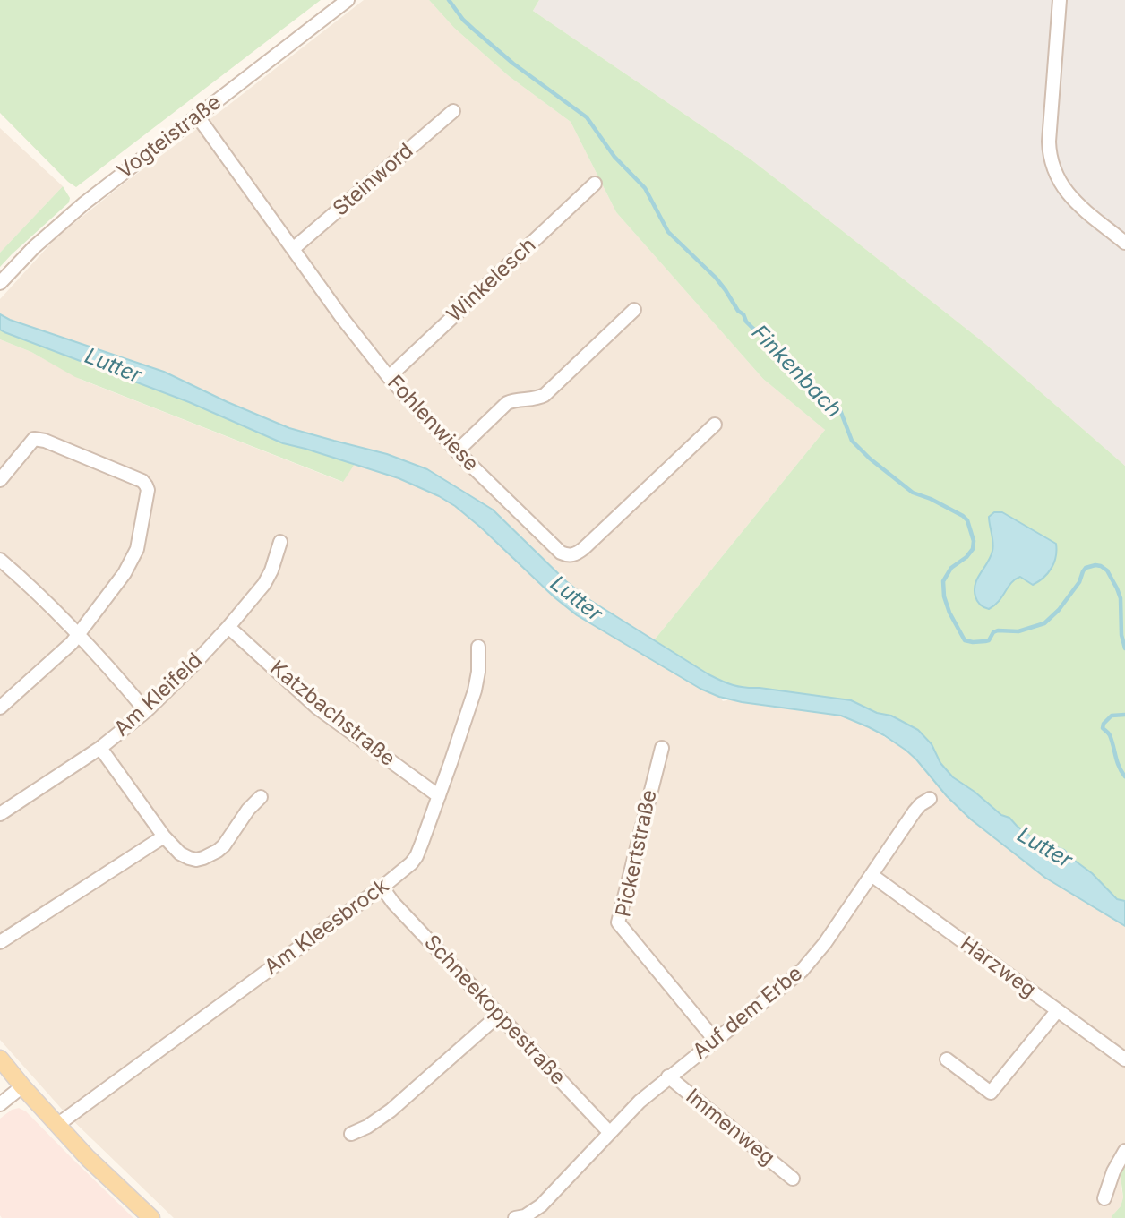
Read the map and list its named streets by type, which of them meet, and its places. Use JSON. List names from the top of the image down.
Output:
{
  "streets": {
    "street": [
      "Vogteistraße",
      "Steinword",
      "Winkelesch",
      "Fohlenwiese",
      "Am Kleifeld",
      "Katzbachstraße",
      "Pickertstraße",
      "Am Kleesbrock",
      "Harzweg",
      "Schneekoppestraße",
      "Auf dem Erbe",
      "Immenweg"
    ]
  },
  "crossings": [
    ["Vogteistraße", "Fohlenwiese"],
    ["Steinword", "Fohlenwiese"],
    ["Winkelesch", "Fohlenwiese"],
    ["Am Kleifeld", "Katzbachstraße"],
    ["Katzbachstraße", "Am Kleesbrock"],
    ["Pickertstraße", "Auf dem Erbe"],
    ["Am Kleesbrock", "Schneekoppestraße"],
    ["Harzweg", "Auf dem Erbe"],
    ["Schneekoppestraße", "Auf dem Erbe"],
    ["Auf dem Erbe", "Immenweg"]
  ],
  "water": ["Lutter", "Finkenbach"]
}
